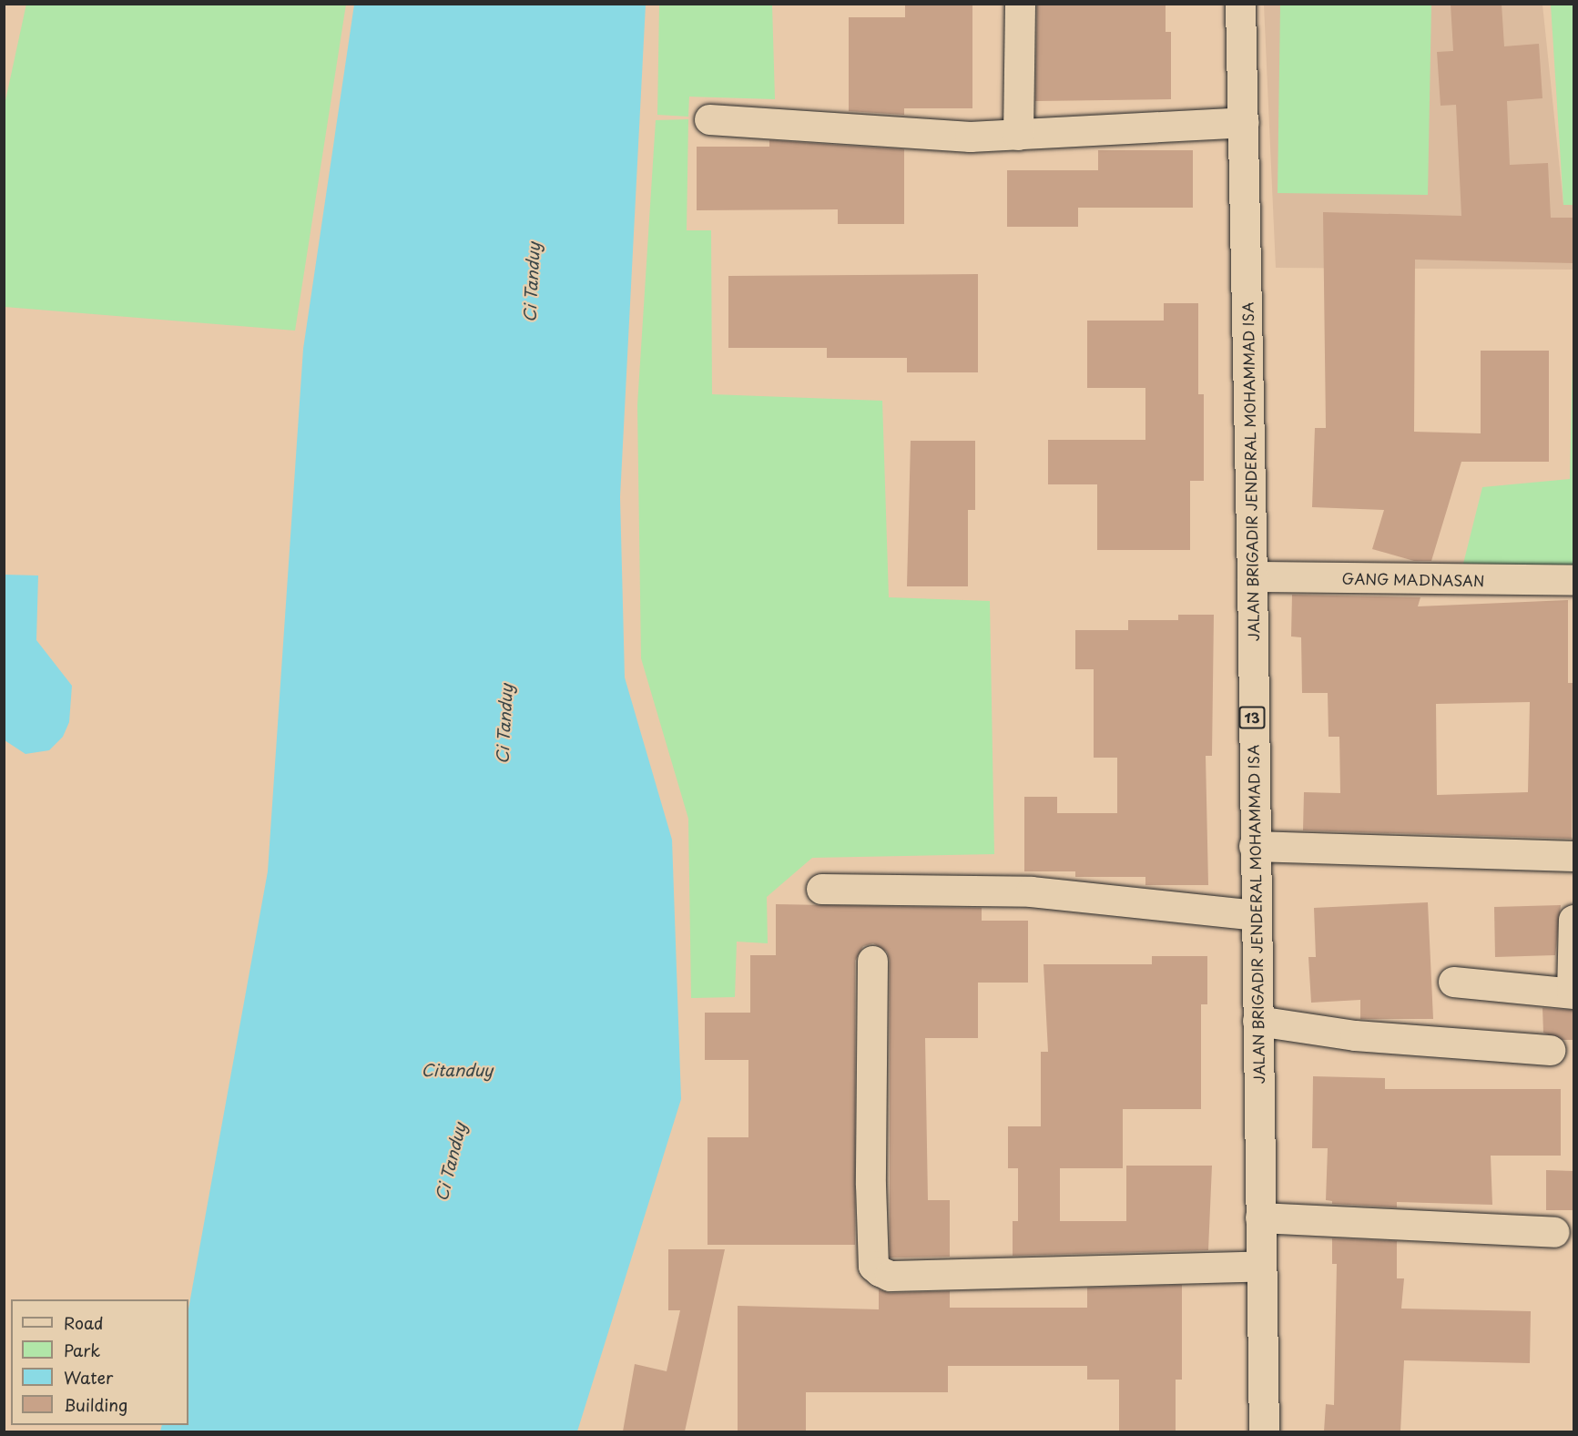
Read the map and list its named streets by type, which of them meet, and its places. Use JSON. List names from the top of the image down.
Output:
{
  "streets": {
    "main road": ["JALAN BRIGADIR JENDERAL MOHAMMAD ISA", "GANG MADNASAN", "13"]
  },
  "crossings": [
    ["JALAN BRIGADIR JENDERAL MOHAMMAD ISA", "GANG MADNASAN"]
  ],
  "water": ["Ci Tanduy", "Citanduy"],
  "legend": [
    "Road",
    "Park",
    "Water",
    "Building"
  ]
}
